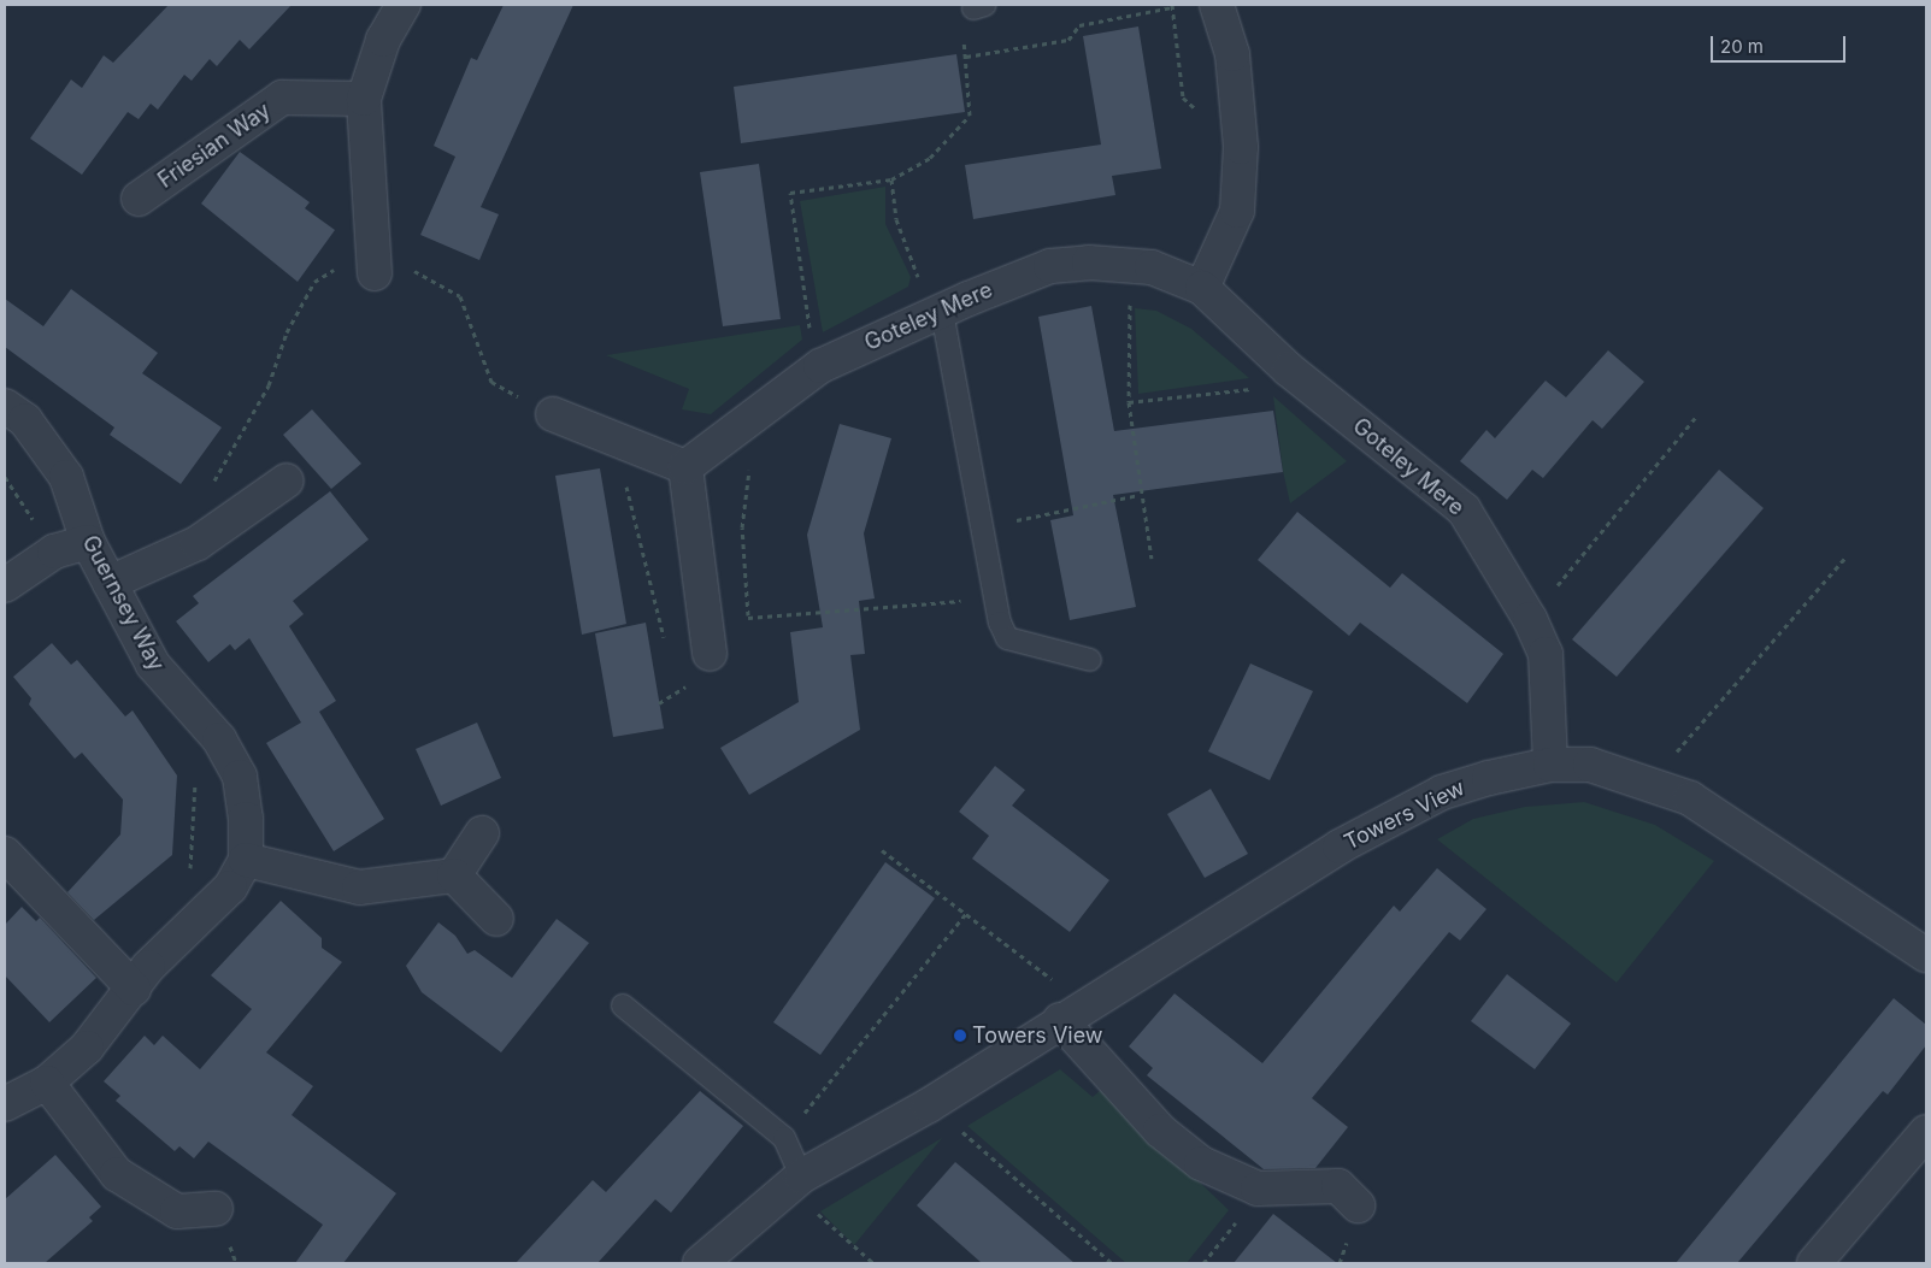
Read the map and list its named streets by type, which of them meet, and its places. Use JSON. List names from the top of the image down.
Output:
{
  "streets": {
    "street": [
      "Friesian Way",
      "Goteley Mere",
      "Guernsey Way",
      "Towers View"
    ]
  },
  "crossings": [
    ["Goteley Mere", "Towers View"]
  ],
  "places": ["Towers View"],
  "scale_bar": "20 m"
}
